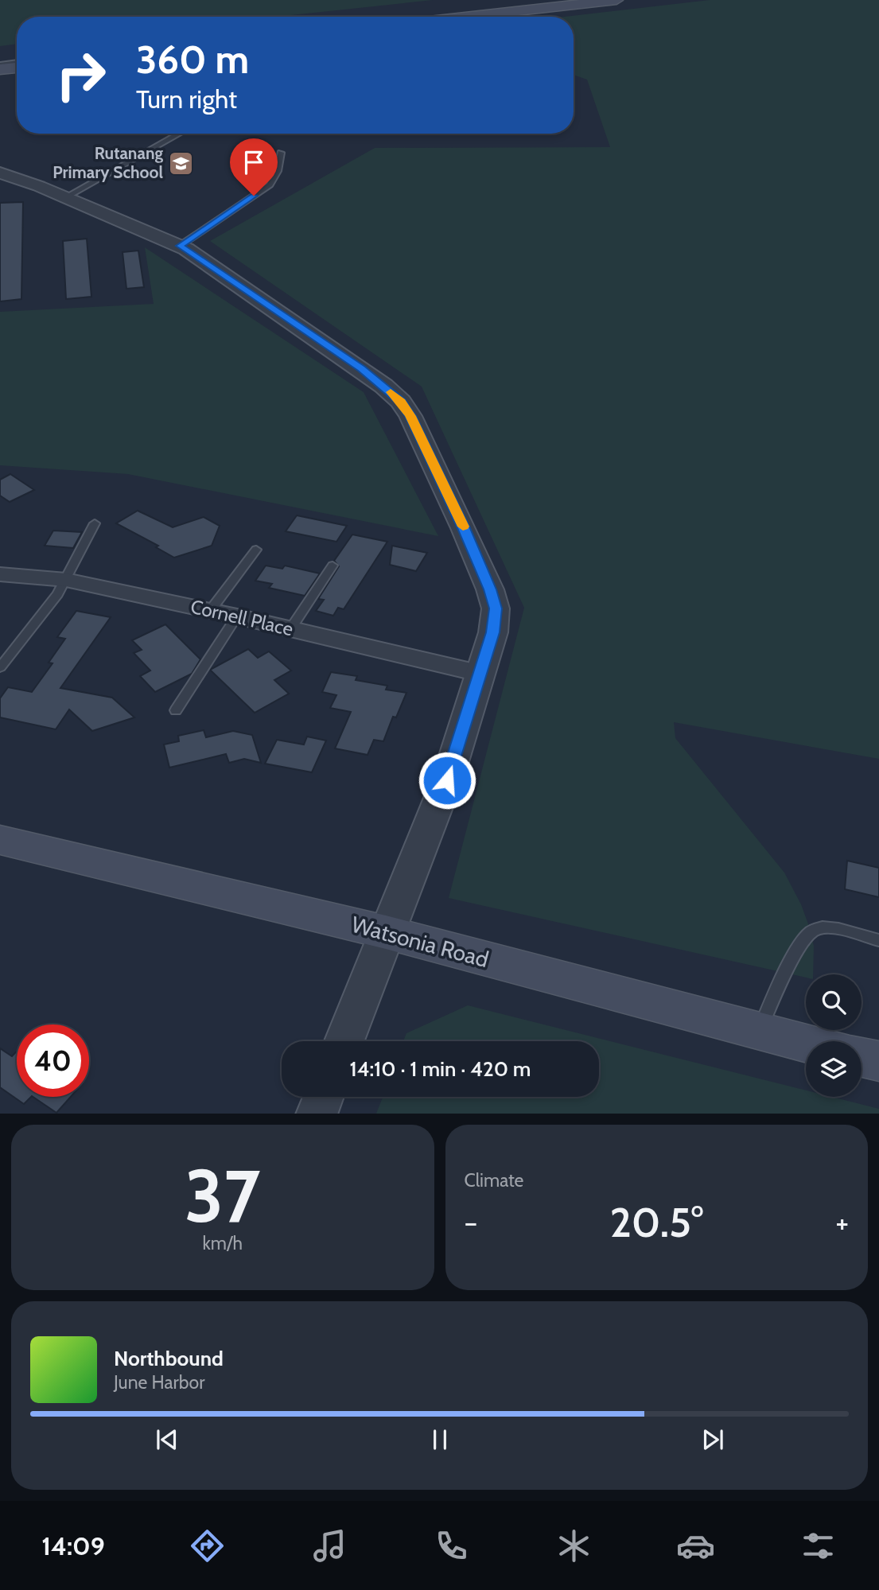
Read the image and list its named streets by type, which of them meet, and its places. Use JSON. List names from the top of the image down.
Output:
{
  "streets": {
    "main road": ["Watsonia Road"],
    "street": ["Cornell Place"]
  },
  "places": {
    "school or university": ["Rutanang Primary School"]
  },
  "page": {
    "turn": ["360 m", "Turn right"],
    "limit": "40",
    "trip": "14:10 · 1 min · 420 m",
    "tile": [
      ["37", "km/h"],
      "Climate"
    ],
    "heat": ["−", "20.5°", "+"],
    "song": ["Northbound", "June Harbor"],
    "tabs": "14:09"
  }
}
